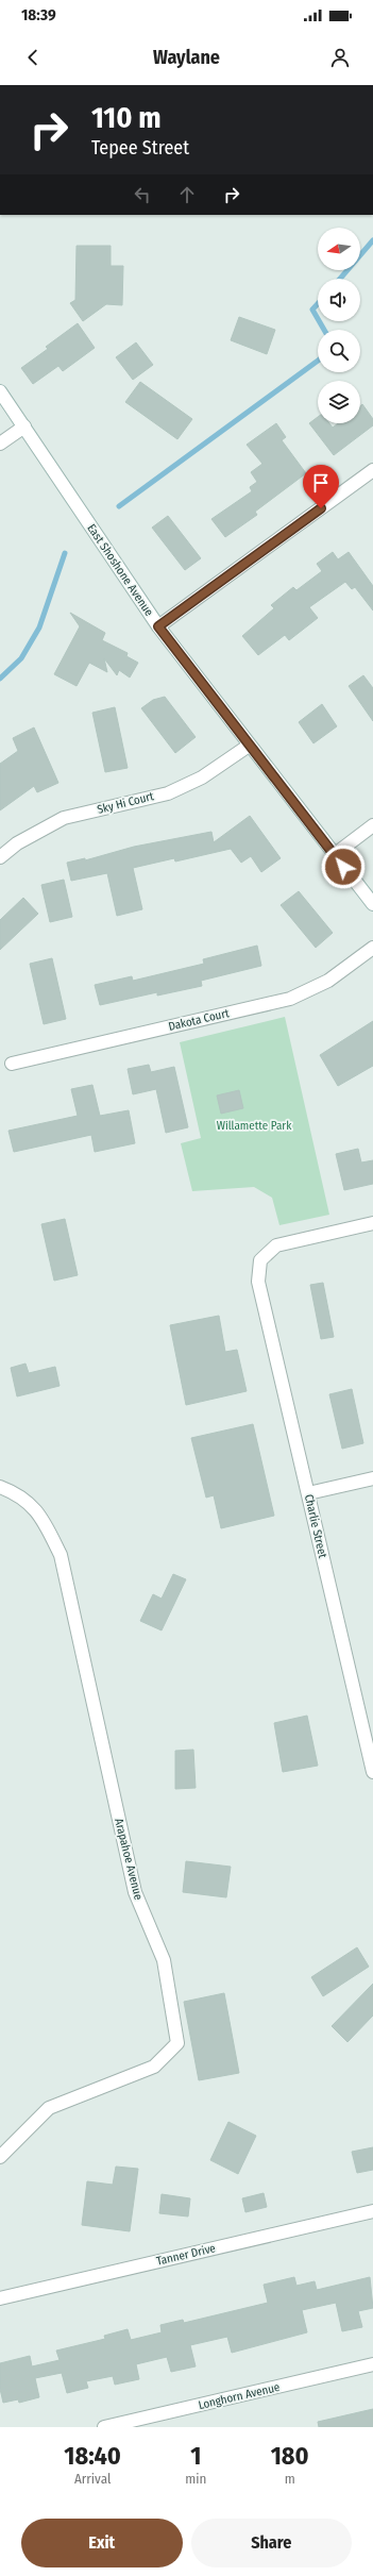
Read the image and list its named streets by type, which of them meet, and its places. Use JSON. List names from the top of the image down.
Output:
{
  "streets": {
    "street": [
      "East Shoshone Avenue",
      "Sky Hi Court",
      "Dakota Court",
      "Charlie Street",
      "Arapahoe Avenue",
      "Tanner Drive",
      "Longhorn Avenue"
    ]
  },
  "crossings": [
    ["East Shoshone Avenue", "Sky Hi Court"]
  ],
  "parks": ["Willamette Park"],
  "north": "left",
  "page": {
    "status": "18:39",
    "header": "Waylane",
    "turn": ["110 m", "Tepee Street"],
    "eta": [
      "18:40",
      "Arrival",
      "1",
      "min",
      "180",
      "m"
    ],
    "buttons": ["Exit", "Share"]
  }
}
